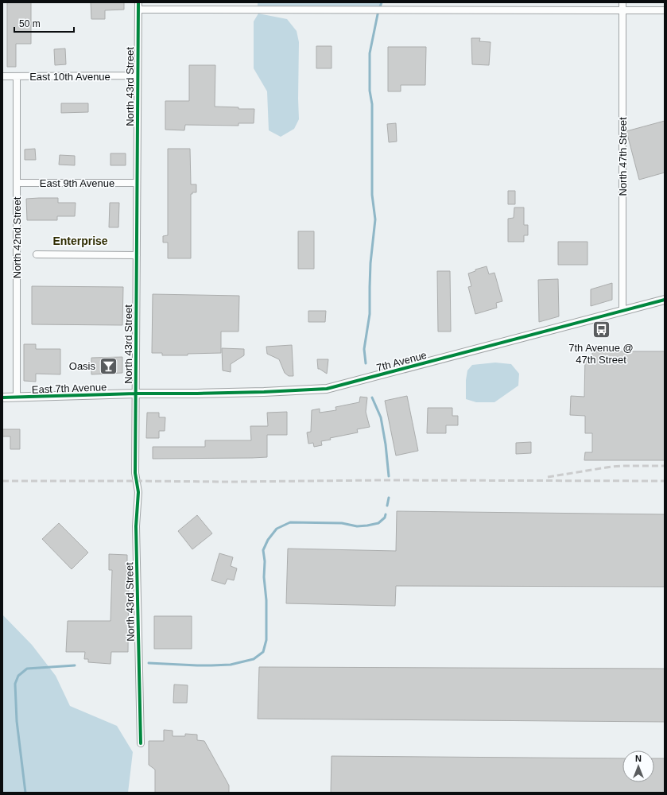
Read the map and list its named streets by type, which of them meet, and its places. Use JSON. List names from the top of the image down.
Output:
{
  "streets": {
    "street": [
      "East 10th Avenue",
      "North 43rd Street",
      "North 47th Street",
      "East 9th Avenue",
      "North 42nd Street",
      "7th Avenue",
      "East 7th Avenue"
    ]
  },
  "crossings": [
    ["East 10th Avenue", "North 43rd Street"],
    ["East 10th Avenue", "North 42nd Street"],
    ["North 43rd Street", "East 9th Avenue"],
    ["North 43rd Street", "7th Avenue"],
    ["North 43rd Street", "East 7th Avenue"],
    ["North 47th Street", "7th Avenue"],
    ["East 9th Avenue", "North 42nd Street"],
    ["North 42nd Street", "East 7th Avenue"],
    ["7th Avenue", "East 7th Avenue"]
  ],
  "districts": ["Enterprise"],
  "places": {
    "bus stop": ["7th Avenue @ 47th Street"],
    "bar": ["Oasis"]
  },
  "scale_bar": "50 m",
  "north": "top"
}
